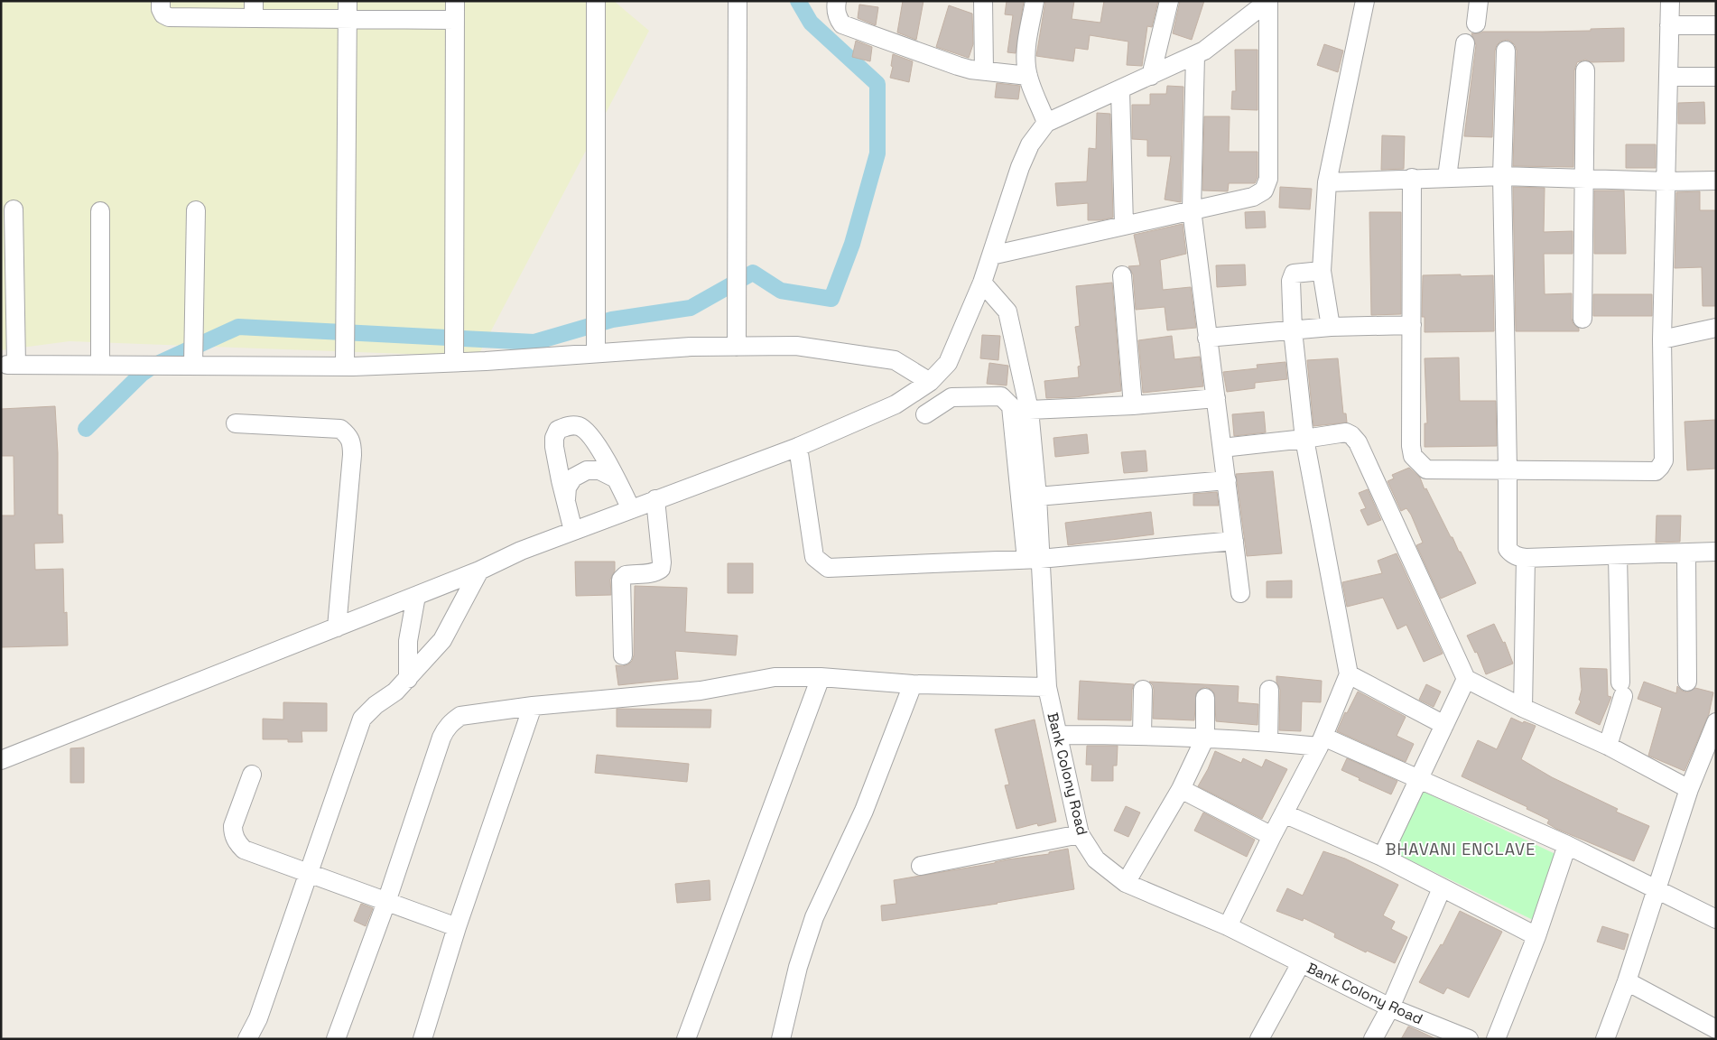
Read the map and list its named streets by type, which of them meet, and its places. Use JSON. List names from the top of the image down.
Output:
{
  "streets": {
    "street": ["Bank Colony Road"]
  },
  "districts": ["BHAVANI ENCLAVE"]
}
